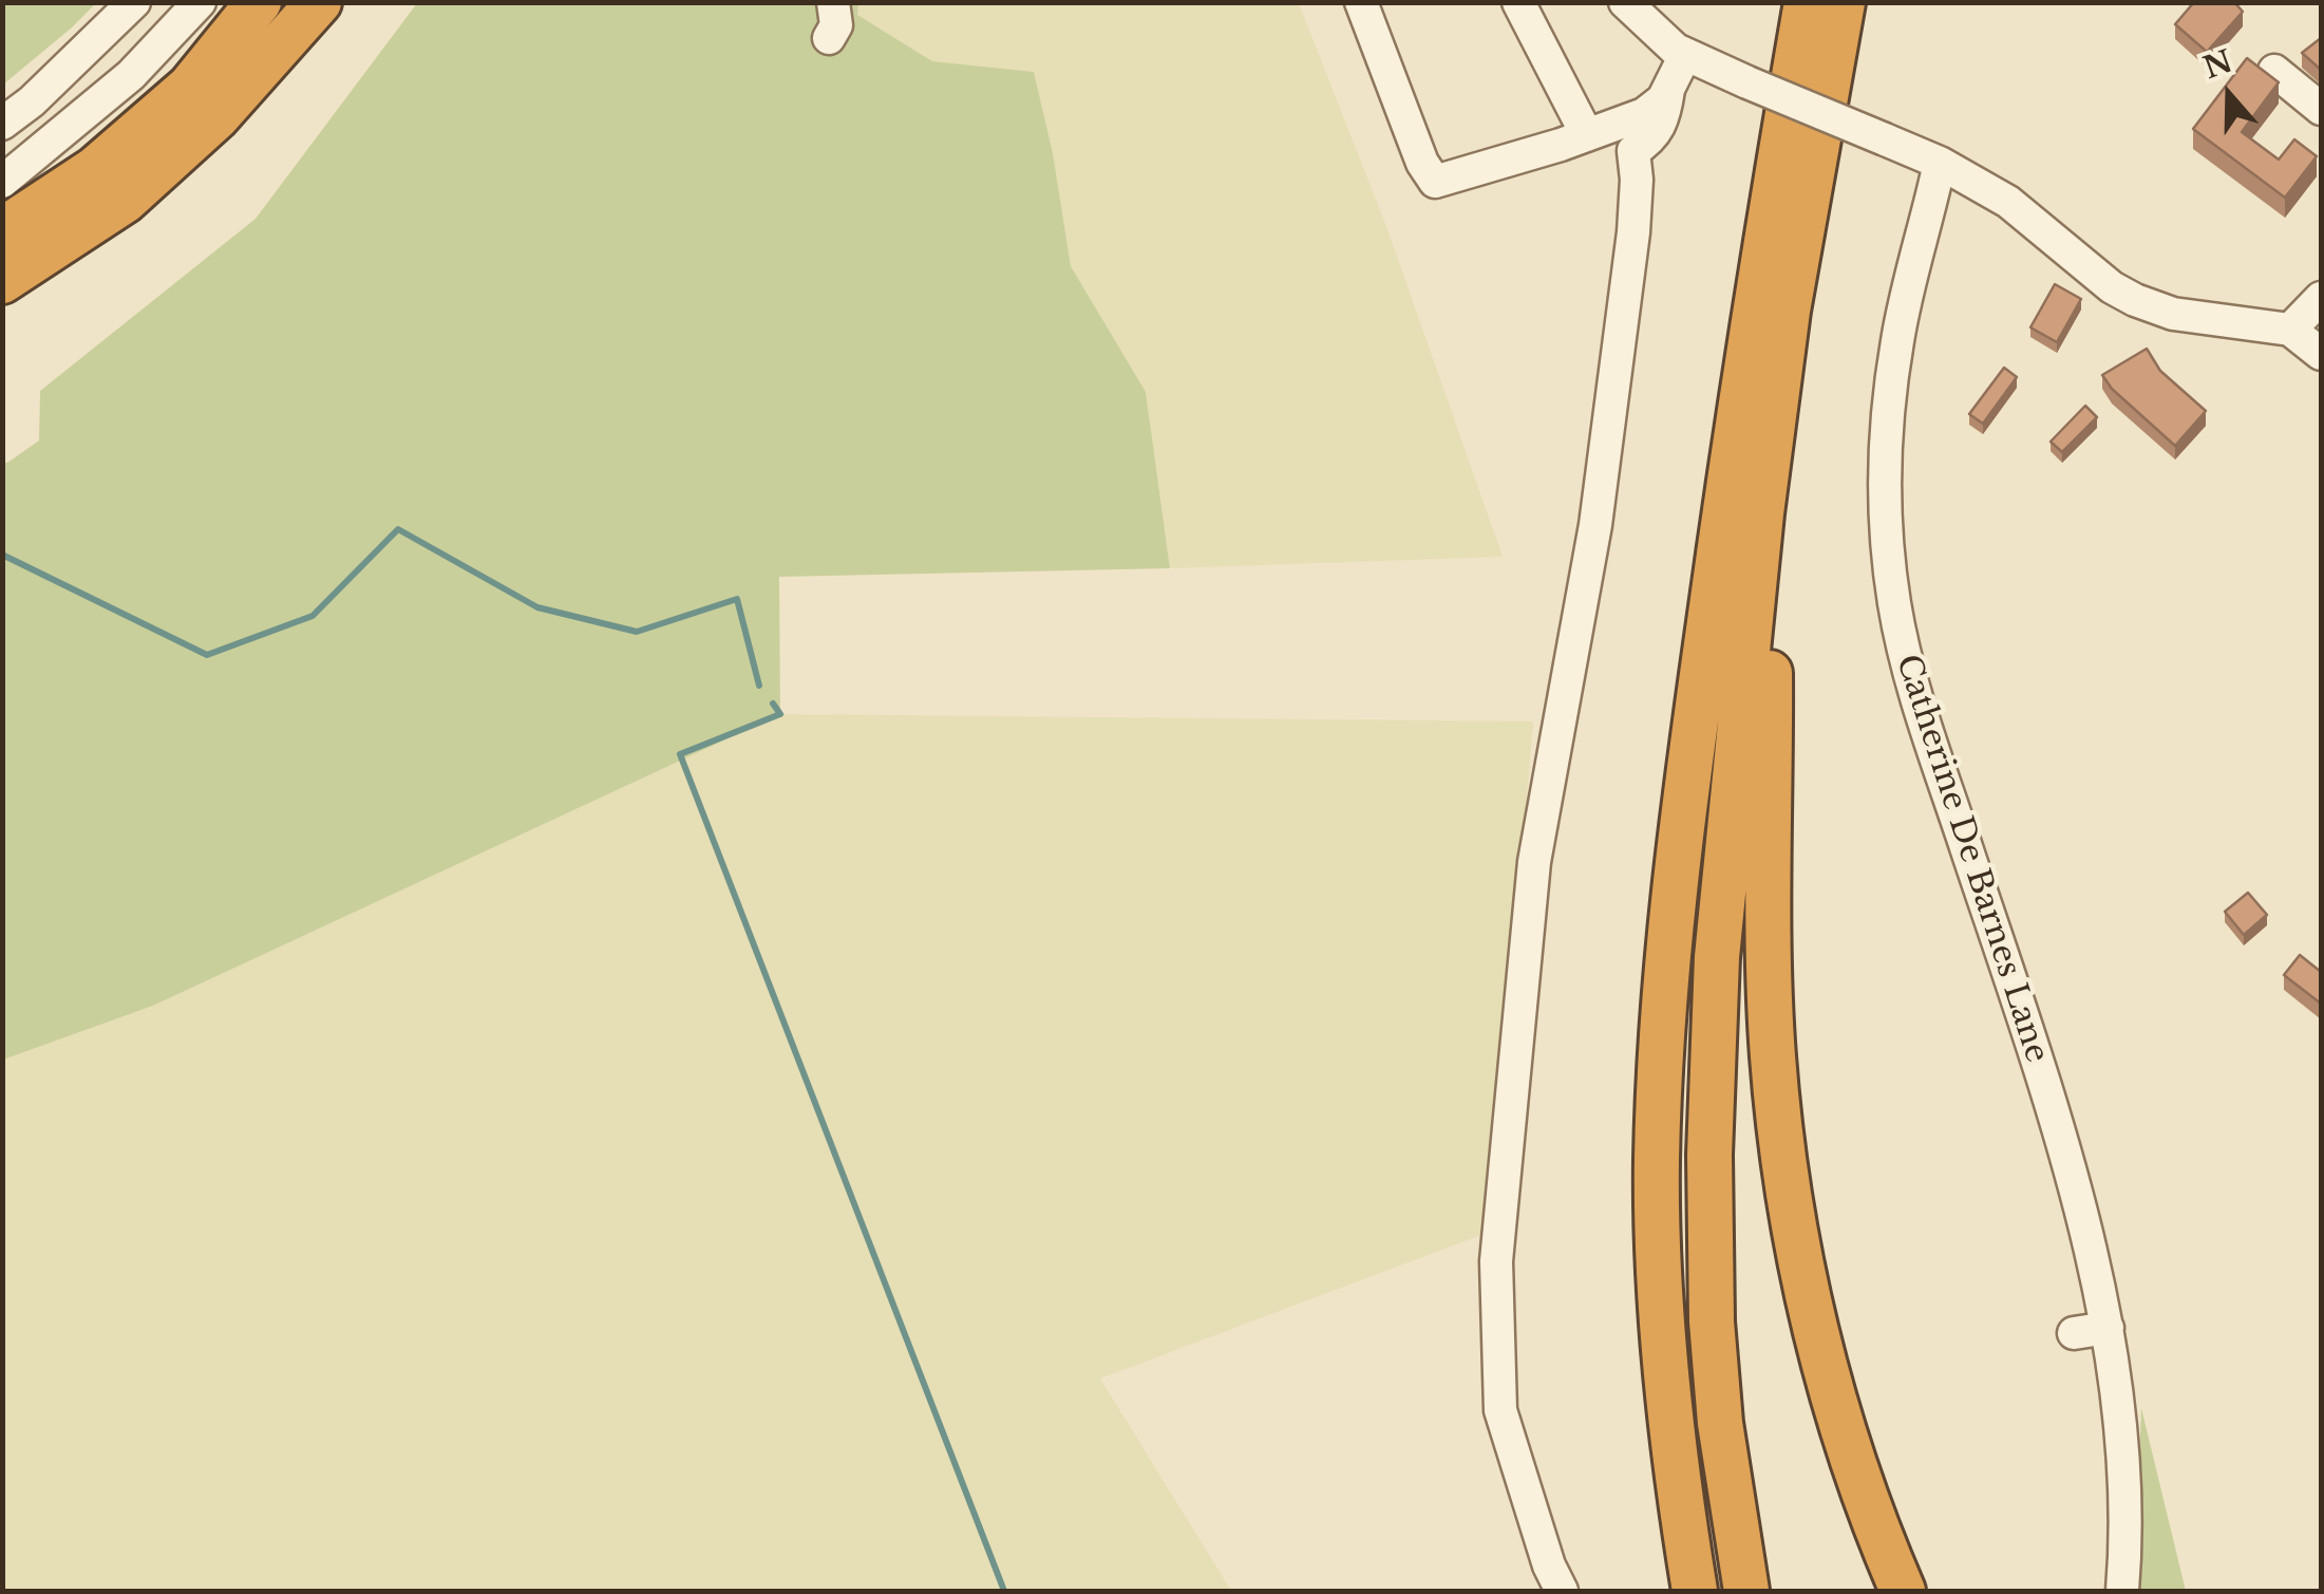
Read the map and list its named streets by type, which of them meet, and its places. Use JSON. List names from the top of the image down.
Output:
{
  "streets": {
    "street": ["Catherine De Barnes Lane"]
  },
  "north": "top"
}
